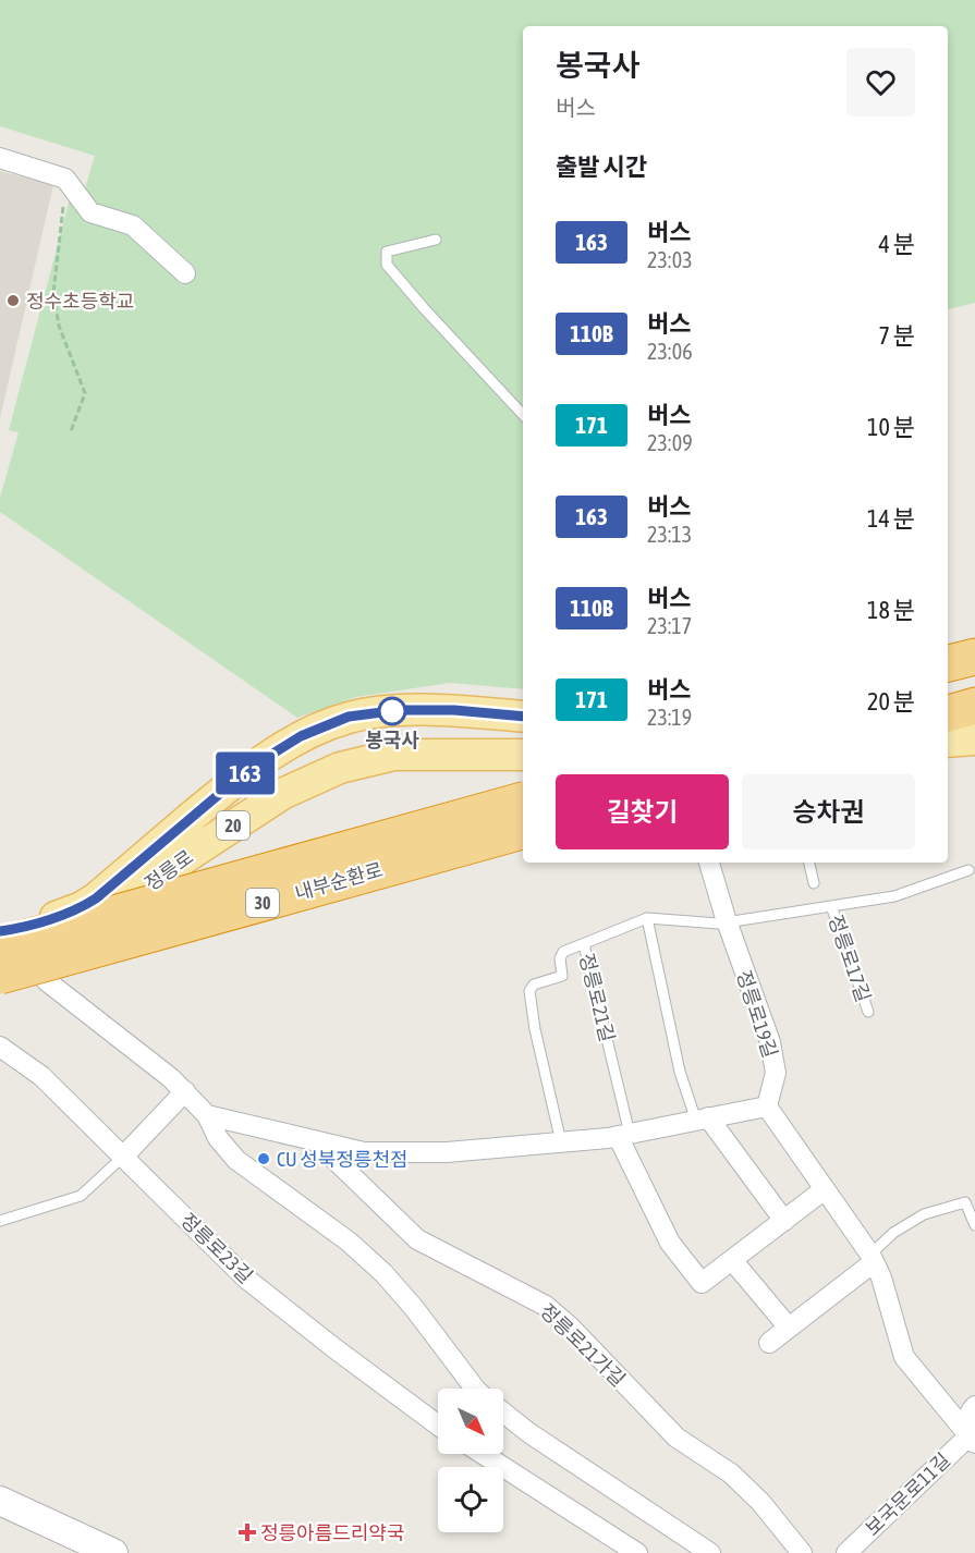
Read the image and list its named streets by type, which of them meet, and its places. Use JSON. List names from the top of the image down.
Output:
{
  "streets": {
    "highway": ["내부순환로", "30"],
    "main road": ["20", "정릉로"],
    "street": [
      "정릉로21길",
      "정릉로19길",
      "정릉로23길",
      "정릉로21가길",
      "보국문로11길"
    ],
    "lane": ["정릉로17길"]
  },
  "crossings": [
    ["정릉로", "내부순환로"],
    ["정릉로17길", "정릉로19길"]
  ],
  "places": {
    "other": ["정수초등학교", "봉국사", "CU 성북정릉천점"],
    "health": ["정릉아름드리약국"]
  },
  "lines": ["bus line 163"],
  "north": "bottom right",
  "page": {
    "on_map": "163",
    "heading": [
      ["봉국사", "버스"],
      "출발 시간"
    ],
    "list": [
      {
        "mark": "163",
        "name": "버스",
        "note": "23:03",
        "value": "4 분"
      },
      {
        "mark": "110B",
        "name": "버스",
        "note": "23:06",
        "value": "7 분"
      },
      {
        "mark": "171",
        "name": "버스",
        "note": "23:09",
        "value": "10 분"
      },
      {
        "mark": "163",
        "name": "버스",
        "note": "23:13",
        "value": "14 분"
      },
      {
        "mark": "110B",
        "name": "버스",
        "note": "23:17",
        "value": "18 분"
      },
      {
        "mark": "171",
        "name": "버스",
        "note": "23:19",
        "value": "20 분"
      }
    ],
    "buttons": ["길찾기", "승차권"]
  }
}
